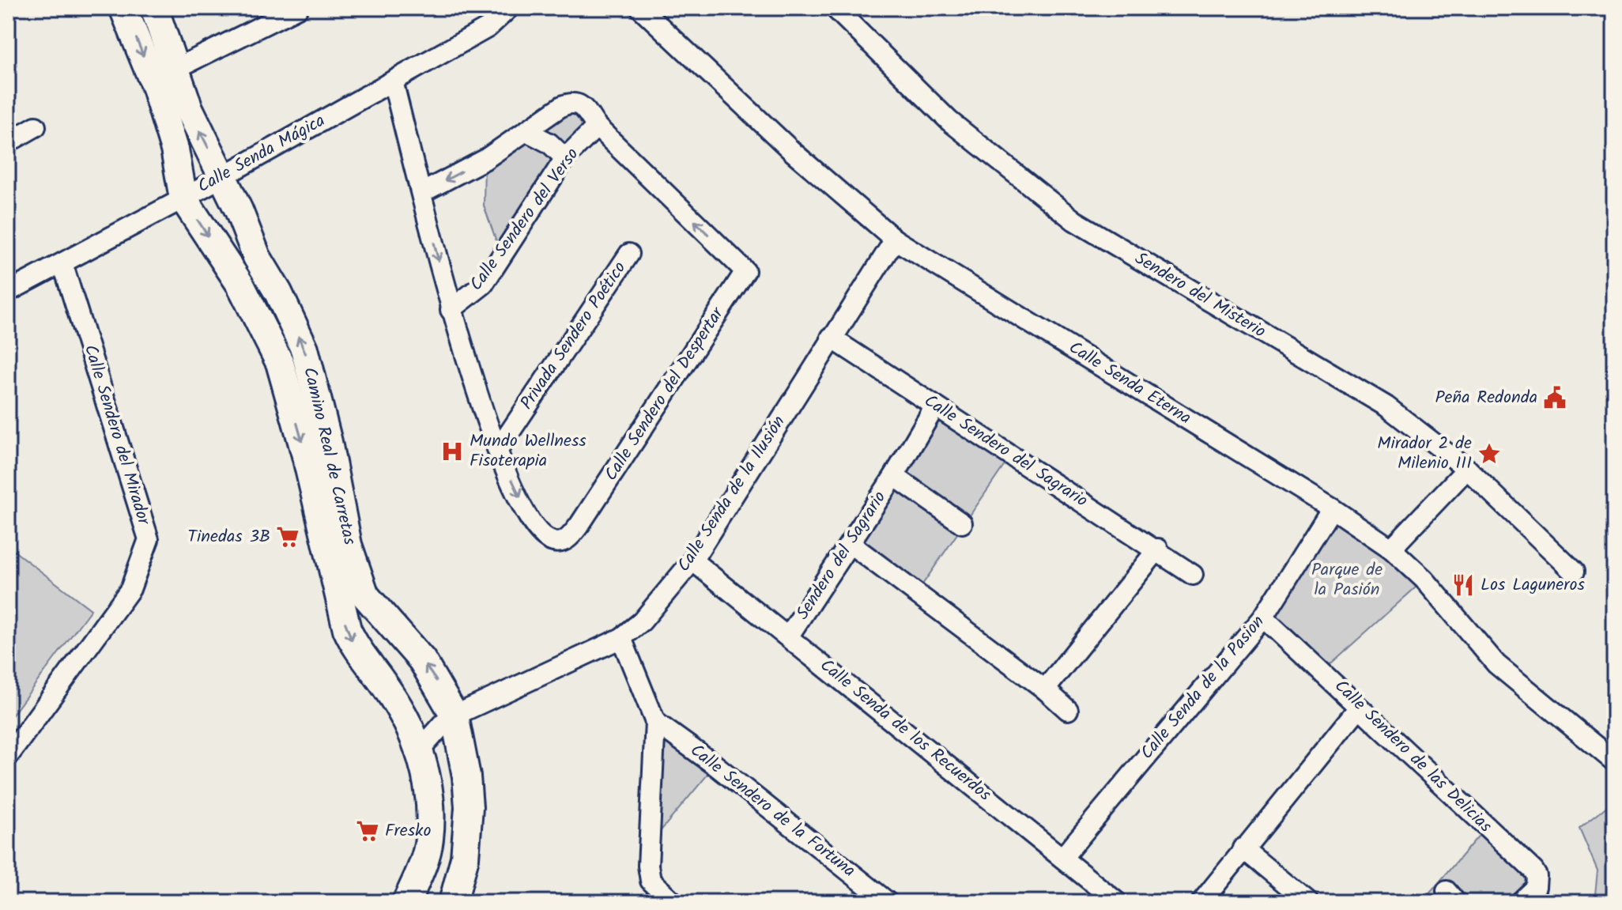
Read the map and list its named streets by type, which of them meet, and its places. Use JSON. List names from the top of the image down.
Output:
{
  "streets": {
    "street": [
      "Calle Senda Mágica",
      "Calle Sendero del Verso",
      "Sendero del Misterio",
      "Privada Sendero Poético",
      "Calle Senda Eterna",
      "Calle Sendero del Despertar",
      "Calle Sendero del Mirador",
      "Calle Sendero del Sagrario",
      "Camino Real de Carretas",
      "Calle Senda de la Ilusión",
      "Sendero del Sagrario",
      "Calle Senda de la Pasion",
      "Calle Senda de los Recuerdos",
      "Calle Sendero de las Delicias",
      "Calle Sendero de la Fortuna"
    ]
  },
  "crossings": [
    ["Calle Senda Mágica", "Calle Sendero del Despertar"],
    ["Calle Senda Mágica", "Calle Sendero del Mirador"],
    ["Calle Senda Mágica", "Camino Real de Carretas"],
    ["Calle Sendero del Verso", "Calle Sendero del Despertar"],
    ["Privada Sendero Poético", "Calle Sendero del Despertar"],
    ["Calle Senda Eterna", "Calle Senda de la Ilusión"],
    ["Calle Senda Eterna", "Calle Senda de la Pasion"],
    ["Calle Sendero del Sagrario", "Calle Senda de la Ilusión"],
    ["Calle Sendero del Sagrario", "Sendero del Sagrario"],
    ["Camino Real de Carretas", "Calle Senda de la Ilusión"],
    ["Calle Senda de la Ilusión", "Calle Senda de los Recuerdos"],
    ["Sendero del Sagrario", "Calle Senda de los Recuerdos"],
    ["Calle Senda de la Pasion", "Calle Senda de los Recuerdos"],
    ["Calle Senda de la Pasion", "Calle Sendero de las Delicias"]
  ],
  "parks": ["Parque de la Pasión"],
  "places": {
    "public building": ["Peña Redonda"],
    "hospital": ["Mundo Wellness Fisoterapia"],
    "place": ["Mirador 2 de Milenio III"],
    "supermarket": ["Tinedas 3B", "Fresko"],
    "restaurant": ["Los Laguneros"]
  }
}
